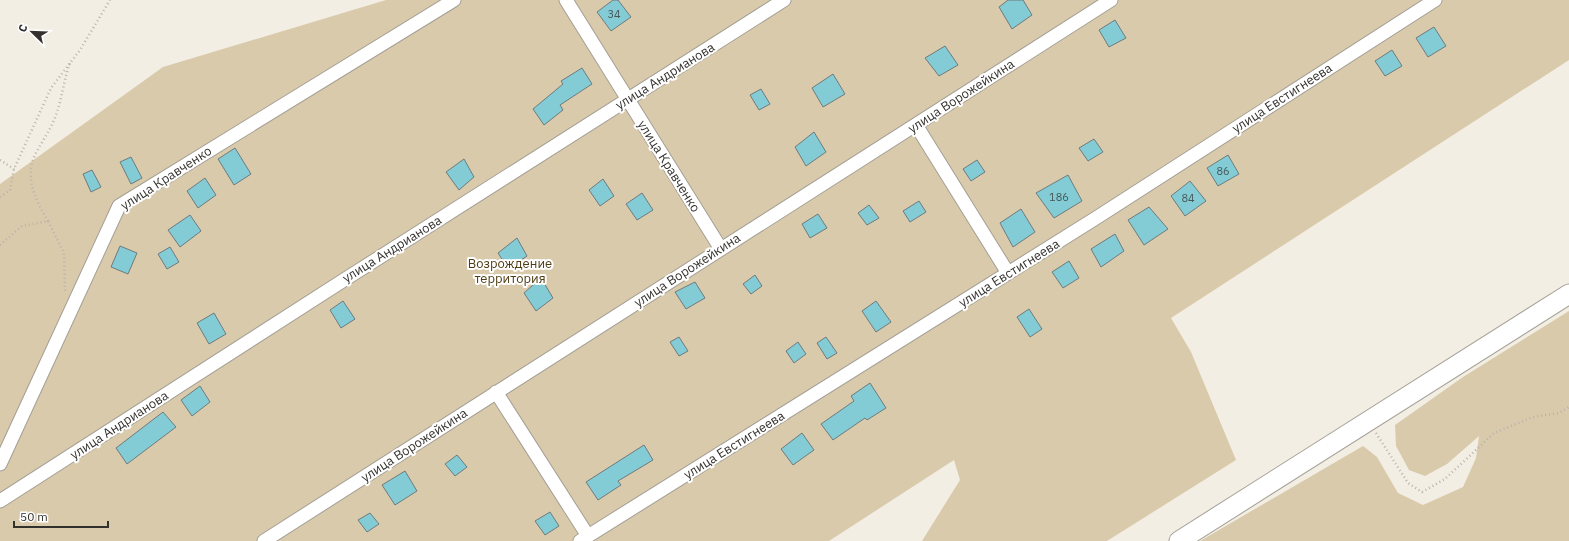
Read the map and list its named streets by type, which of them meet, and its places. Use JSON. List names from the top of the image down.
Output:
{
  "streets": {
    "street": [
      "улица Андрианова",
      "улица Ворожейкина",
      "улица Евстигнеева",
      "улица Кравченко"
    ]
  },
  "crossings": [
    ["улица Андрианова", "улица Кравченко"],
    ["улица Ворожейкина", "улица Кравченко"]
  ],
  "parks": ["Возрождение территория"],
  "house_numbers": [
    "34",
    "86",
    "186",
    "84"
  ],
  "scale_bar": "50 m",
  "north": "top left"
}
